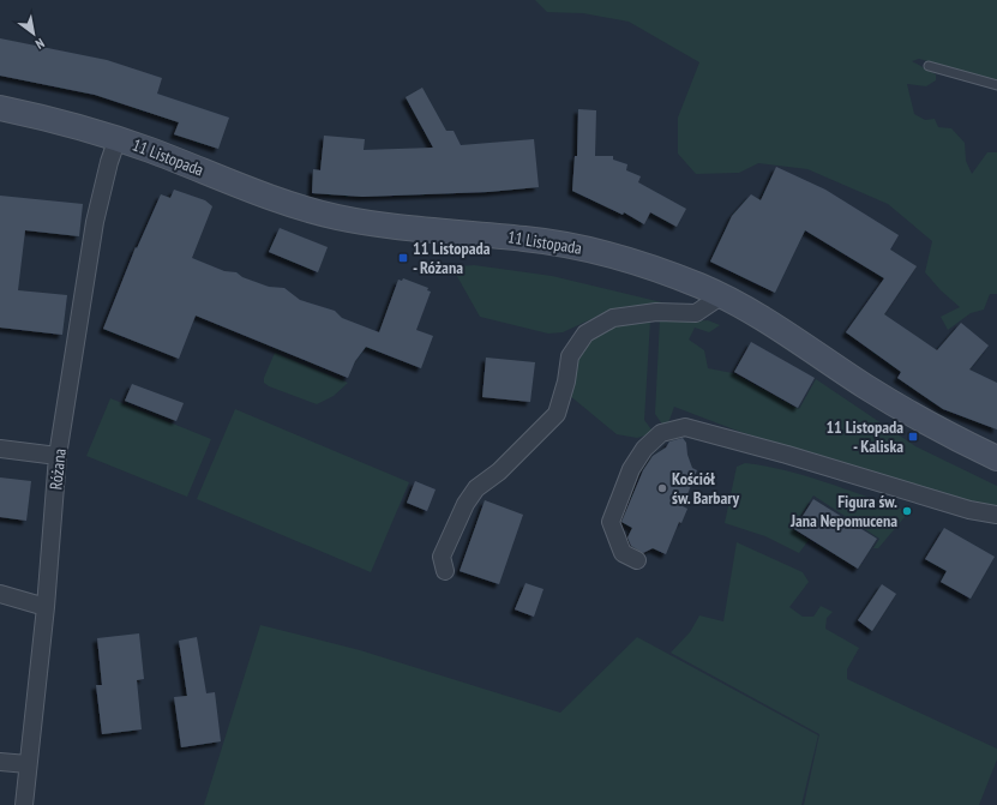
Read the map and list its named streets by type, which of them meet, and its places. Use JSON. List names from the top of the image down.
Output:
{
  "streets": {
    "main road": ["11 Listopada"],
    "street": ["Różana"]
  },
  "crossings": [
    ["11 Listopada", "Różana"]
  ],
  "places": {
    "transit": ["11 Listopada - Różana", "11 Listopada - Kaliska"],
    "other": ["Kościół św. Barbary", "Figura św. Jana Nepomucena"]
  },
  "north": "bottom right"
}
